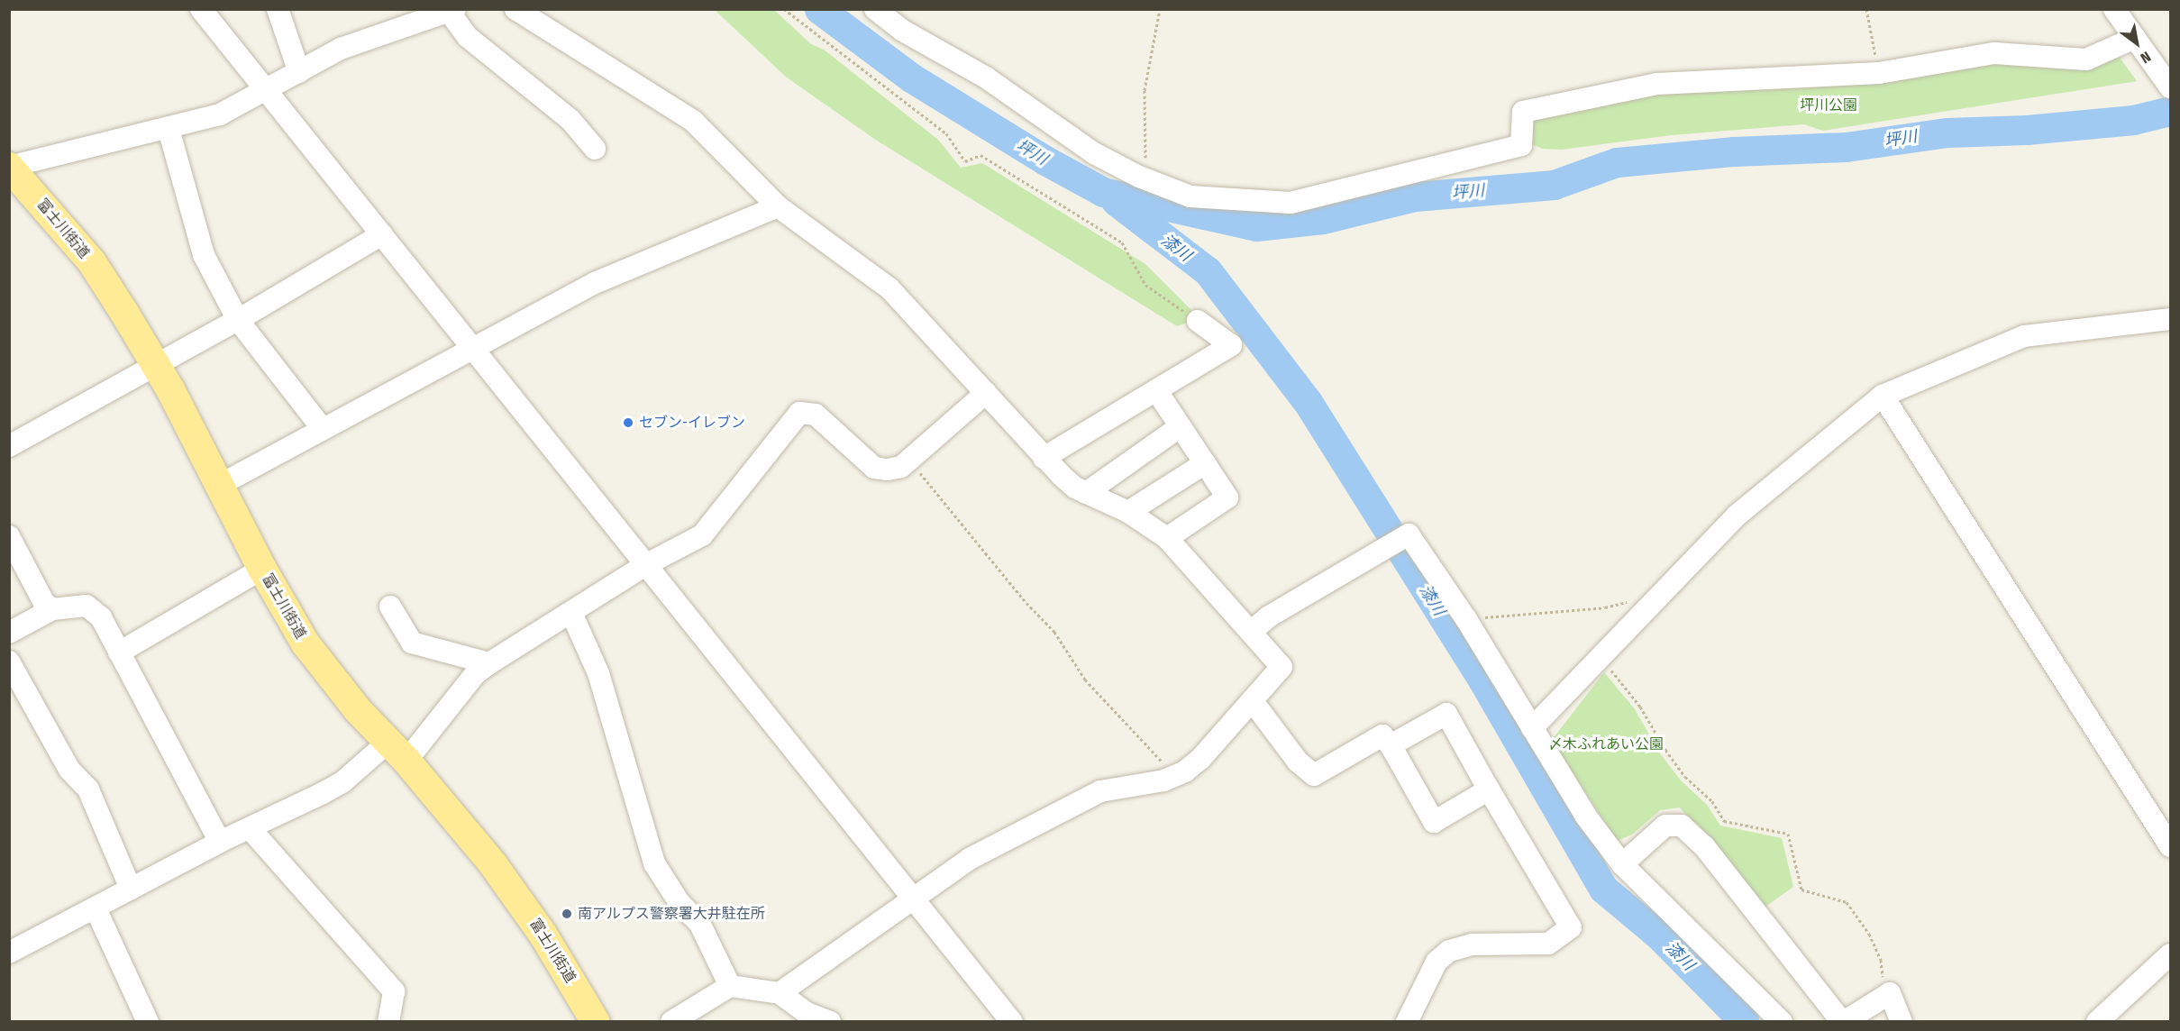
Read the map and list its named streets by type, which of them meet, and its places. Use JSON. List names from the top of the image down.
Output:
{
  "streets": {
    "main road": ["富士川街道"]
  },
  "water": ["坪川", "漆川"],
  "parks": ["坪川公園", "〆木ふれあい公園"],
  "places": ["セブン-イレブン", "南アルプス警察署大井駐在所"],
  "north": "bottom right"
}
